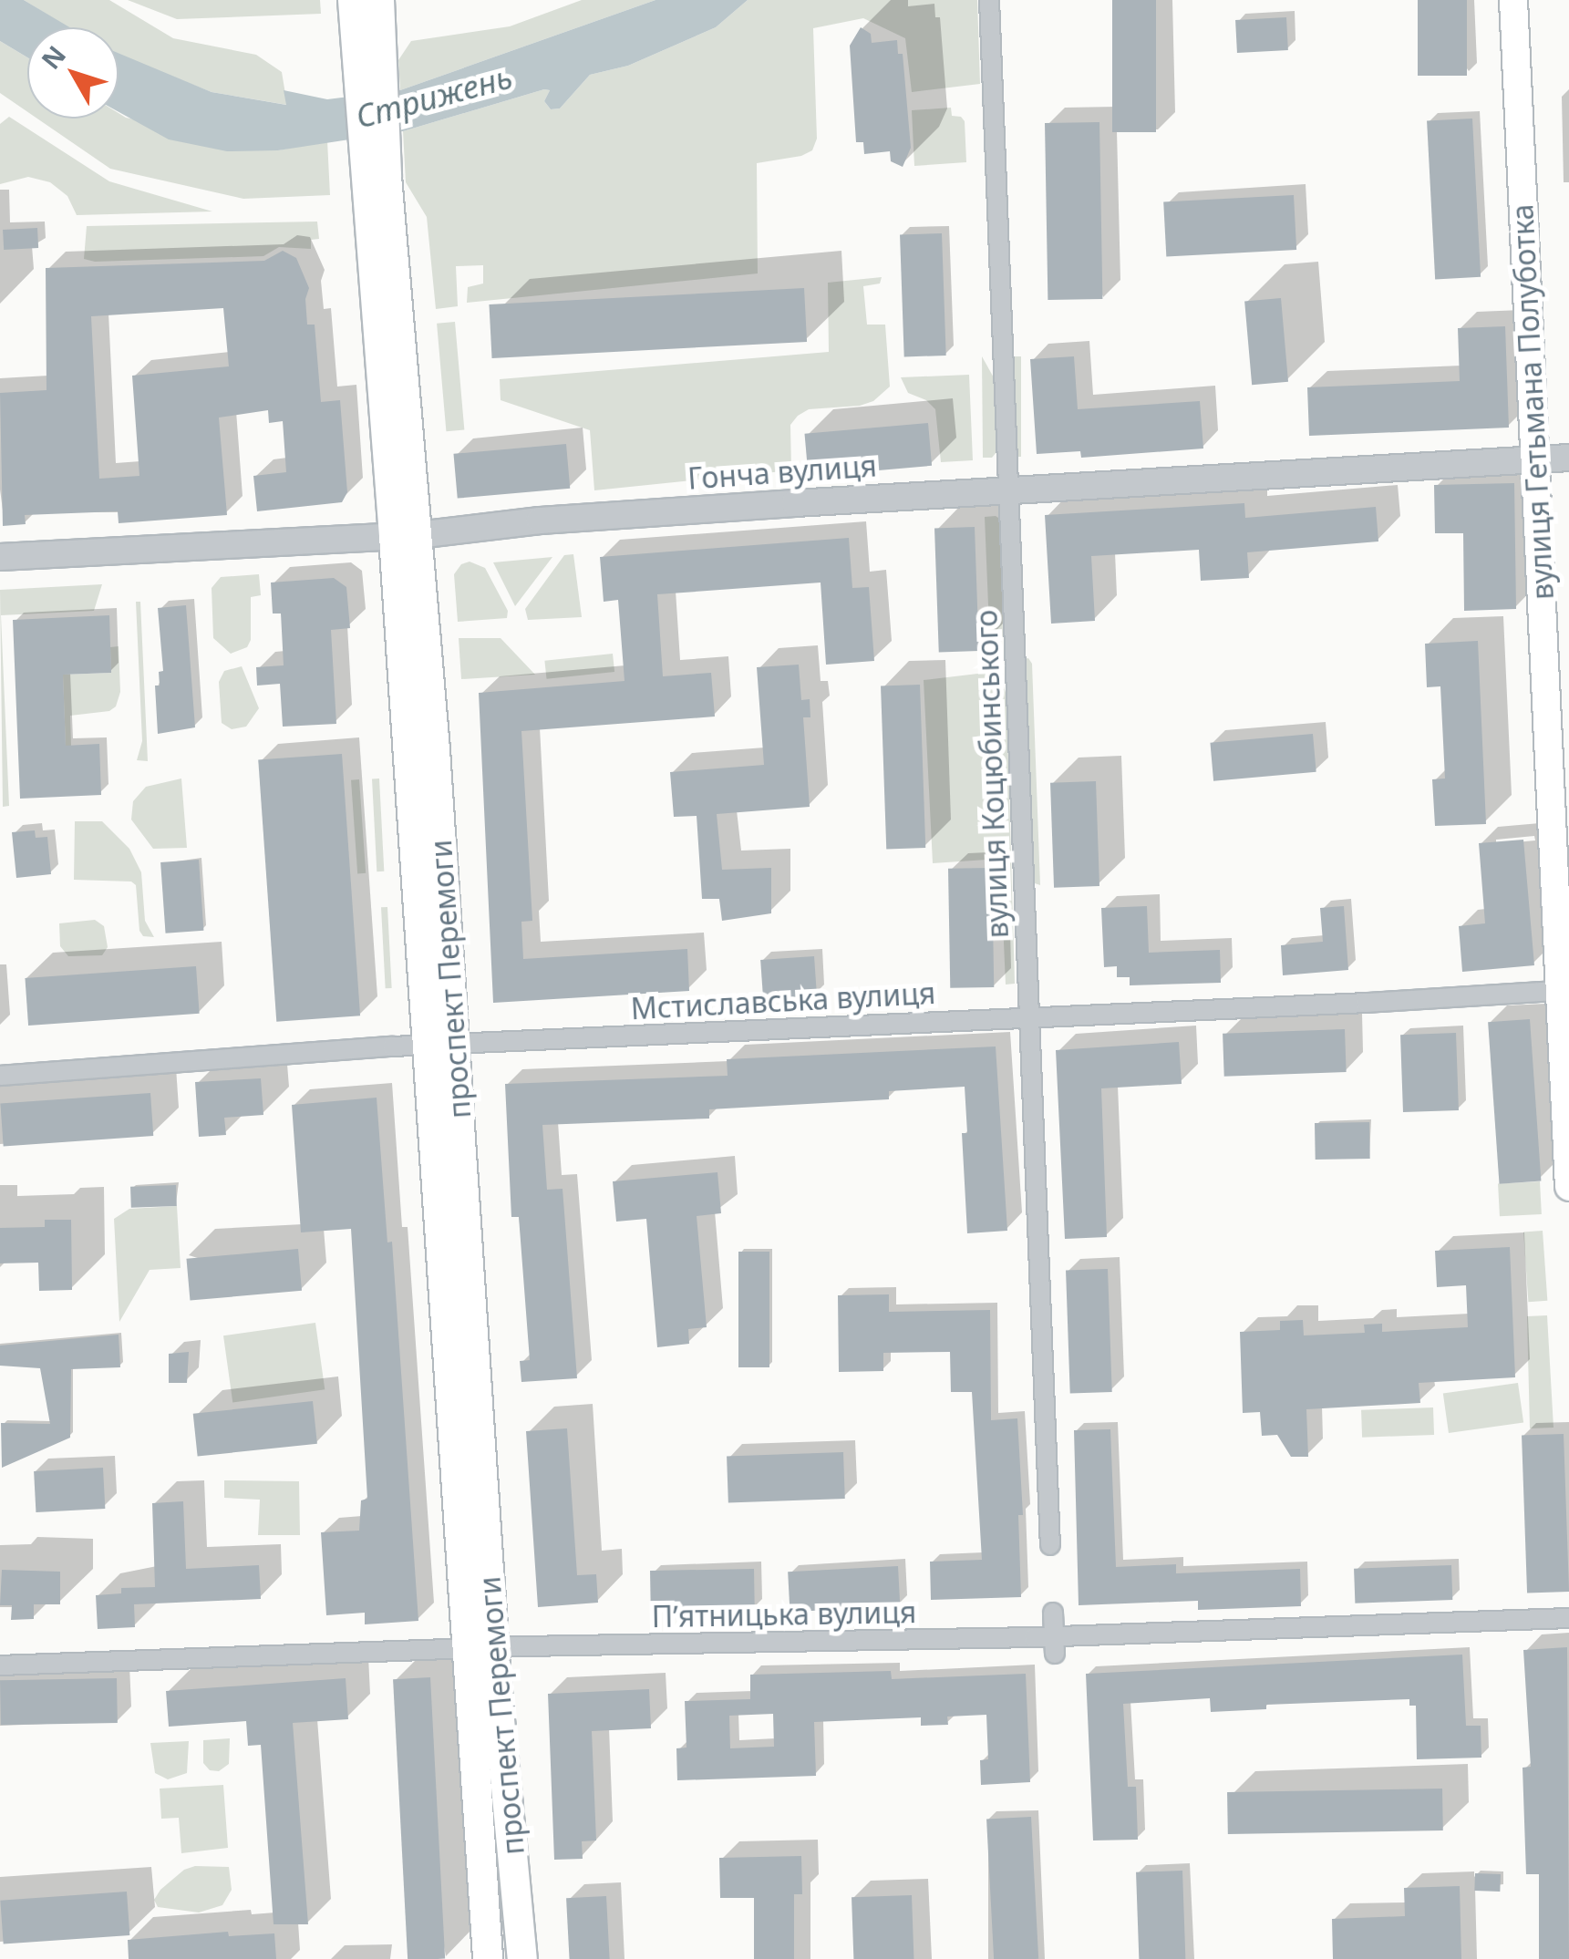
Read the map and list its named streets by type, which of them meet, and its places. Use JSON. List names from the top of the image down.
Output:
{
  "streets": {
    "main road": ["вулиця Гетьмана Полуботка", "проспект Перемоги"],
    "street": [
      "Гонча вулиця",
      "вулиця Коцюбинського",
      "Мстиславська вулиця",
      "Пʼятницька вулиця"
    ]
  },
  "crossings": [
    ["вулиця Гетьмана Полуботка", "Гонча вулиця"],
    ["вулиця Гетьмана Полуботка", "Мстиславська вулиця"],
    ["Гонча вулиця", "вулиця Коцюбинського"],
    ["Гонча вулиця", "проспект Перемоги"],
    ["вулиця Коцюбинського", "Мстиславська вулиця"],
    ["проспект Перемоги", "Мстиславська вулиця"],
    ["проспект Перемоги", "Пʼятницька вулиця"]
  ],
  "water": ["Стрижень"],
  "north": "top left"
}
